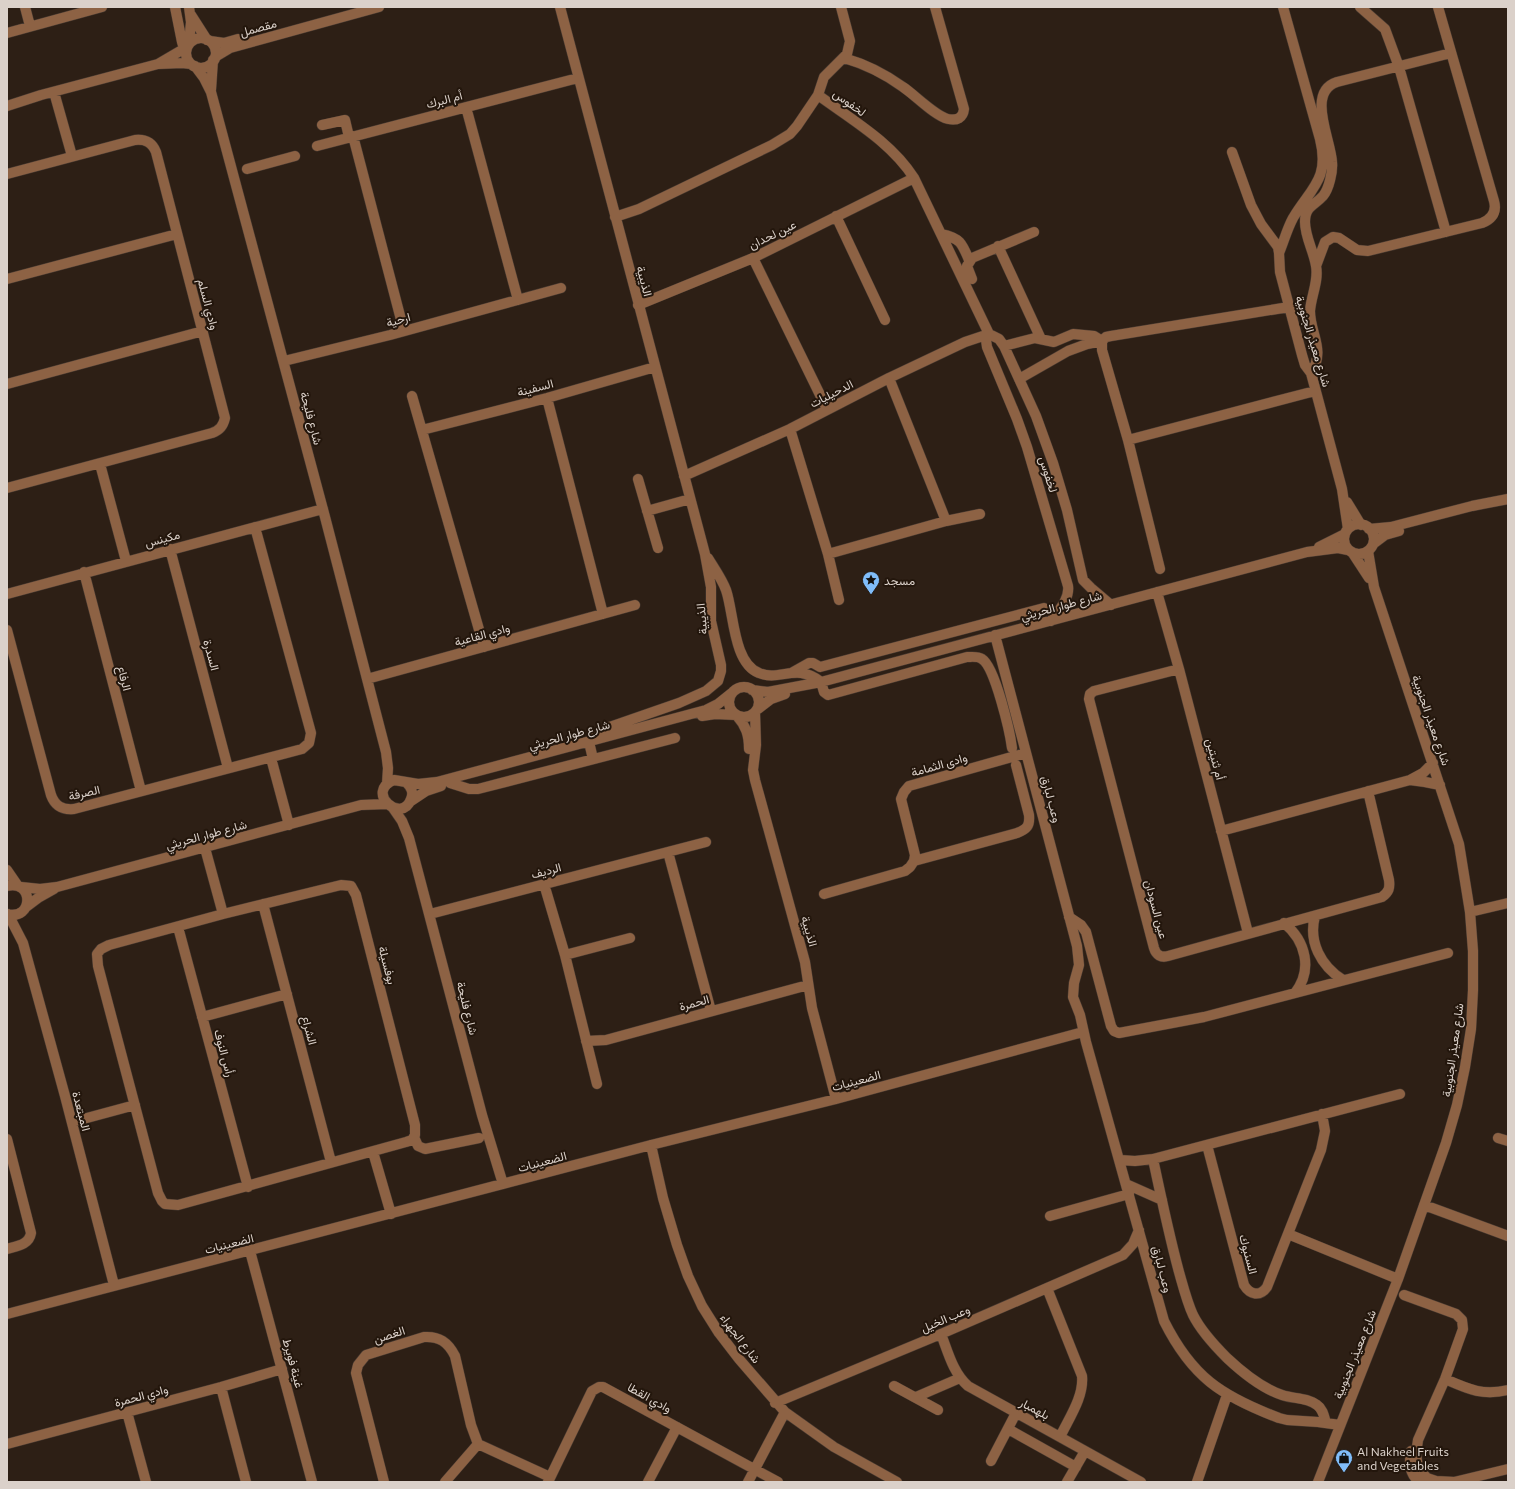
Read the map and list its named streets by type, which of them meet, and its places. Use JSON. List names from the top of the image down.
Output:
{
  "streets": {
    "street": [
      "مقصمل",
      "أم البرك",
      "لخفوس",
      "عين لحدان",
      "الذيبية",
      "وادي السلم",
      "ارحية",
      "شارع معيذر الجنوبية",
      "السفينة",
      "الدحيليات",
      "شارع فليحة",
      "مكينس",
      "شارع طوار الحريثي",
      "وادي القاعية",
      "السدرة",
      "الرفاع",
      "أم ثنيتين",
      "وادى الثمامة",
      "الصرفة",
      "وعب لبارق",
      "الرديف",
      "عين السودان",
      "بوفسيلة",
      "الحمرة",
      "الشراع",
      "رأس النوف",
      "الضعينيات",
      "المبتعدة",
      "السنبوك",
      "وعب الخيل",
      "الغصن",
      "شارع الجهراء",
      "غينة فويرط",
      "وادي الحمرة",
      "وادي القطا",
      "بلهمبار"
    ]
  },
  "crossings": [
    ["مقصمل", "شارع فليحة"],
    ["أم البرك", "الذيبية"],
    ["لخفوس", "عين لحدان"],
    ["لخفوس", "الذيبية"],
    ["لخفوس", "الدحيليات"],
    ["لخفوس", "شارع طوار الحريثي"],
    ["عين لحدان", "الذيبية"],
    ["الذيبية", "السفينة"],
    ["الذيبية", "الدحيليات"],
    ["الذيبية", "شارع طوار الحريثي"],
    ["الذيبية", "الحمرة"],
    ["الذيبية", "الضعينيات"],
    ["ارحية", "شارع فليحة"],
    ["شارع معيذر الجنوبية", "شارع طوار الحريثي"],
    ["شارع معيذر الجنوبية", "وعب لبارق"],
    ["شارع فليحة", "مكينس"],
    ["شارع فليحة", "شارع طوار الحريثي"],
    ["شارع فليحة", "وادي القاعية"],
    ["شارع فليحة", "الرديف"],
    ["شارع فليحة", "الضعينيات"],
    ["مكينس", "السدرة"],
    ["مكينس", "الرفاع"],
    ["مكينس", "الصرفة"],
    ["شارع طوار الحريثي", "أم ثنيتين"],
    ["شارع طوار الحريثي", "وعب لبارق"],
    ["شارع طوار الحريثي", "المبتعدة"],
    ["السدرة", "الصرفة"],
    ["الرفاع", "الصرفة"],
    ["أم ثنيتين", "عين السودان"],
    ["وادى الثمامة", "وعب لبارق"],
    ["وعب لبارق", "الضعينيات"],
    ["وعب لبارق", "وعب الخيل"],
    ["بوفسيلة", "الشراع"],
    ["بوفسيلة", "رأس النوف"],
    ["الضعينيات", "المبتعدة"],
    ["الضعينيات", "شارع الجهراء"],
    ["الضعينيات", "غينة فويرط"],
    ["وعب الخيل", "شارع الجهراء"],
    ["وعب الخيل", "بلهمبار"],
    ["الغصن", "وادي القطا"],
    ["غينة فويرط", "وادي الحمرة"]
  ],
  "places": {
    "place": ["مسجد"],
    "shop": ["Al Nakheel Fruits and Vegetables"]
  }
}
